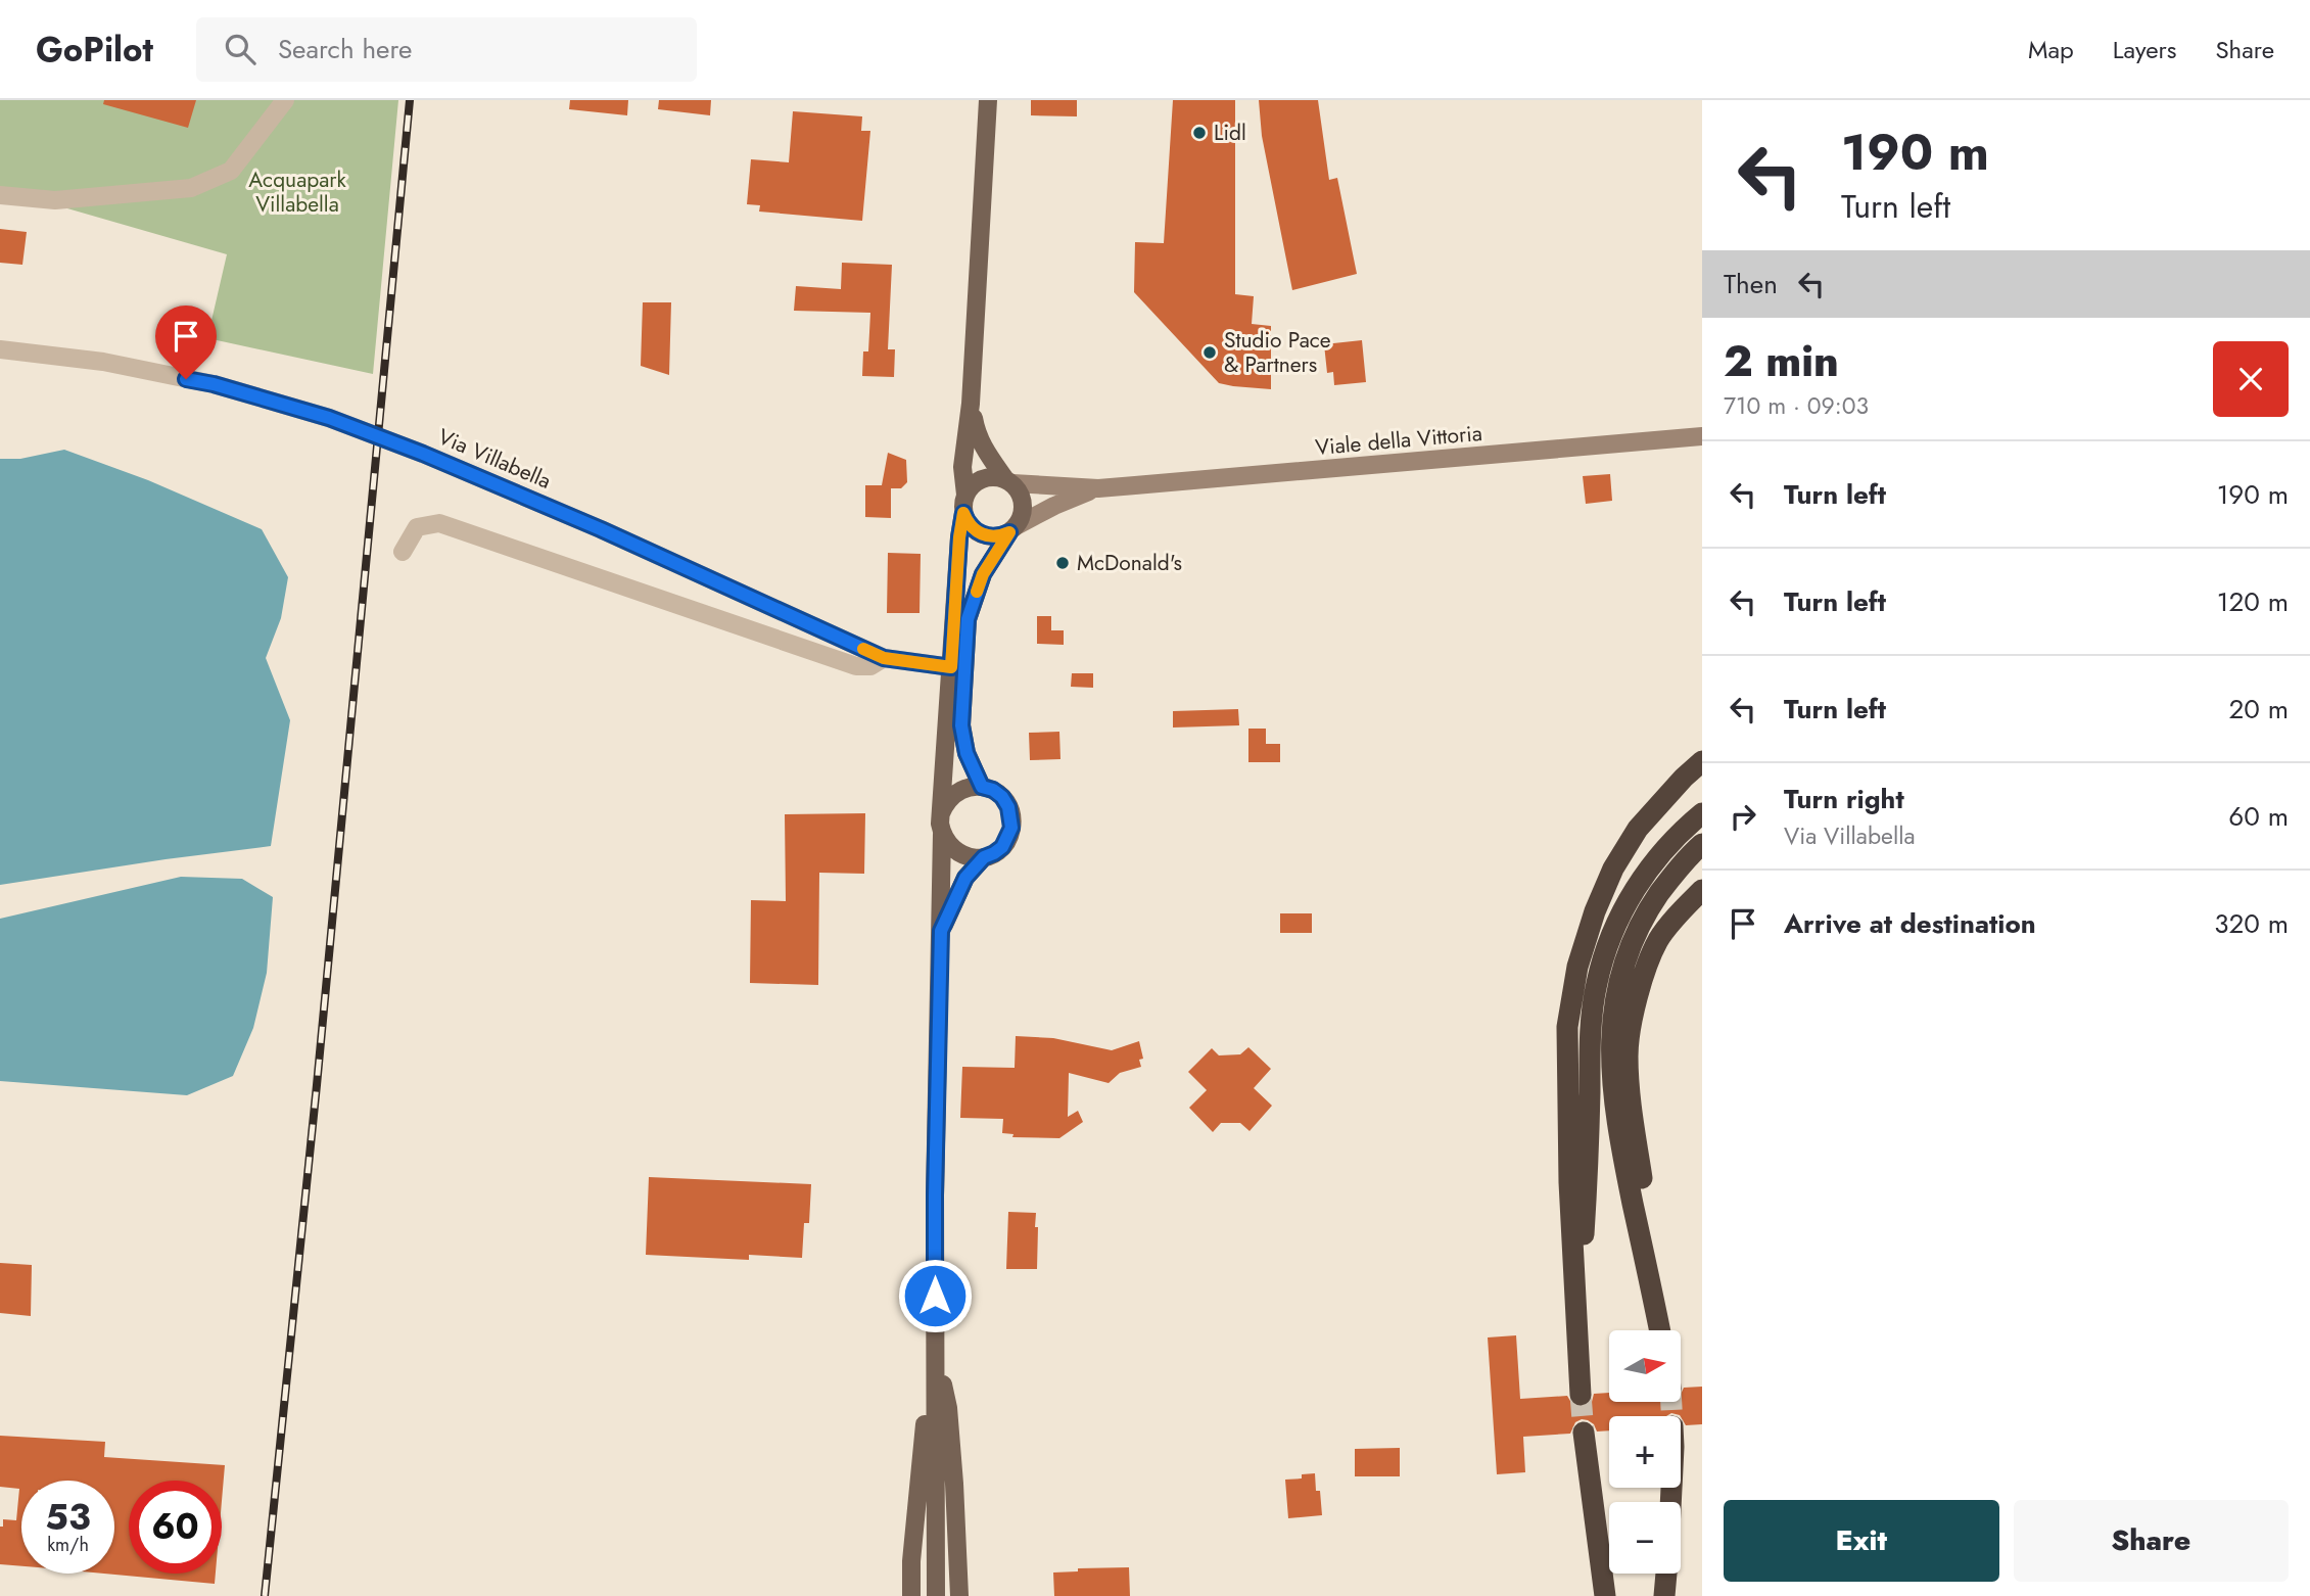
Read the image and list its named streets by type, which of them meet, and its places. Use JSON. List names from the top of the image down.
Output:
{
  "streets": {
    "street": ["Viale della Vittoria", "Via Villabella"]
  },
  "parks": ["Acquapark Villabella"],
  "places": ["Lidl", "Studio Pace & Partners", "McDonald's"],
  "north": "right",
  "page": {
    "header": "GoPilot",
    "search": "Search here",
    "nav": ["Map", "Layers", "Share"],
    "turn": ["190 m", "Turn left"],
    "then": "Then",
    "heading": ["2 min", "710 m · 09:03"],
    "list": [
      {
        "name": "Turn left",
        "value": "190 m"
      },
      {
        "name": "Turn left",
        "value": "120 m"
      },
      {
        "name": "Turn left",
        "value": "20 m"
      },
      {
        "name": "Turn right",
        "note": "Via Villabella",
        "value": "60 m"
      },
      {
        "name": "Arrive at destination",
        "value": "320 m"
      }
    ],
    "map_buttons": ["+", "−"],
    "speed": "53 km/h",
    "limit": "60",
    "buttons": ["Exit", "Share"]
  }
}
